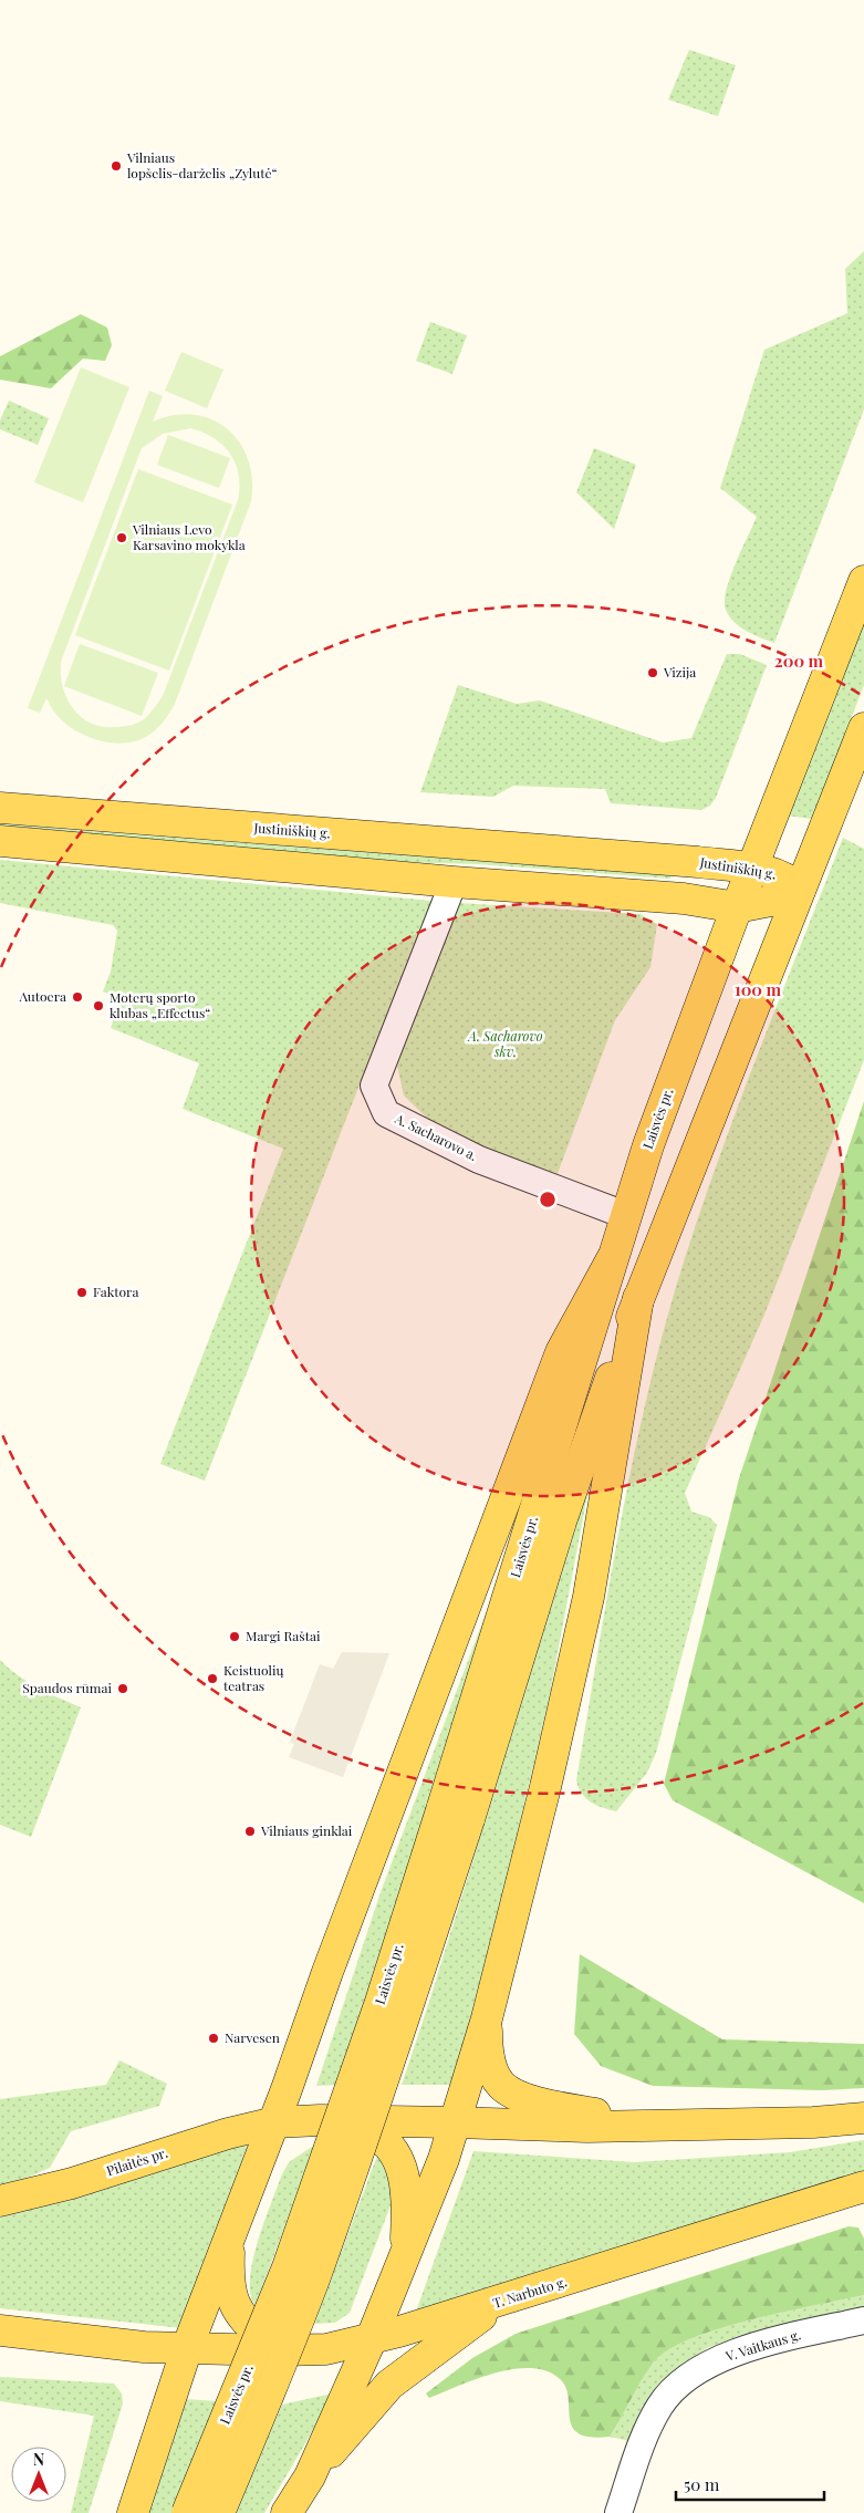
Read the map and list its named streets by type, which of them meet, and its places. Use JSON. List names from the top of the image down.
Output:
{
  "streets": {
    "main road": [
      "Justiniškių g.",
      "Laisvės pr.",
      "Pilaitės pr.",
      "T. Narbuto g."
    ],
    "street": ["A. Sacharovo a.", "V. Vaitkaus g."]
  },
  "crossings": [
    ["Justiniškių g.", "Laisvės pr."],
    ["Justiniškių g.", "A. Sacharovo a."],
    ["Laisvės pr.", "A. Sacharovo a."],
    ["Laisvės pr.", "T. Narbuto g."]
  ],
  "parks": ["A. Sacharovo skv."],
  "places": [
    "Vilniaus lopšelis-darželis „Zylutė“",
    "Vilniaus Levo Karsavino mokykla",
    "Vizija",
    "Autoera",
    "Moterų sporto klubas „Effectus“",
    "Faktora",
    "Margi Raštai",
    "Keistuolių teatras",
    "Spaudos rūmai",
    "Vilniaus ginklai",
    "Narvesen"
  ],
  "scale_bar": "50 m",
  "north": "top",
  "rings": ["200 m", "100 m"]
}
